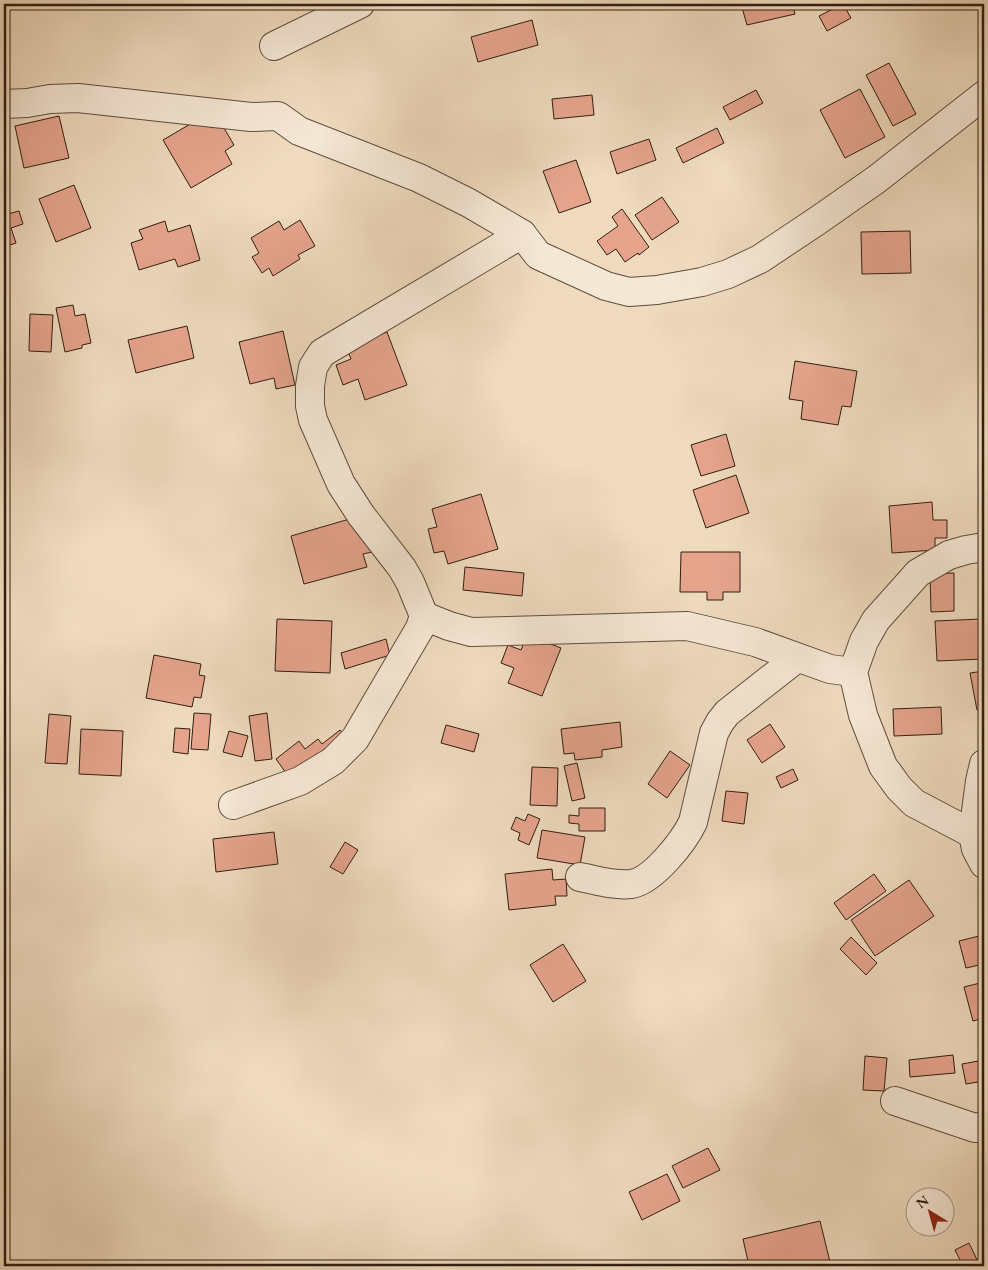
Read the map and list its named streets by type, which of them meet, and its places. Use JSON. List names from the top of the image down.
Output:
{
  "north": "top left"
}
